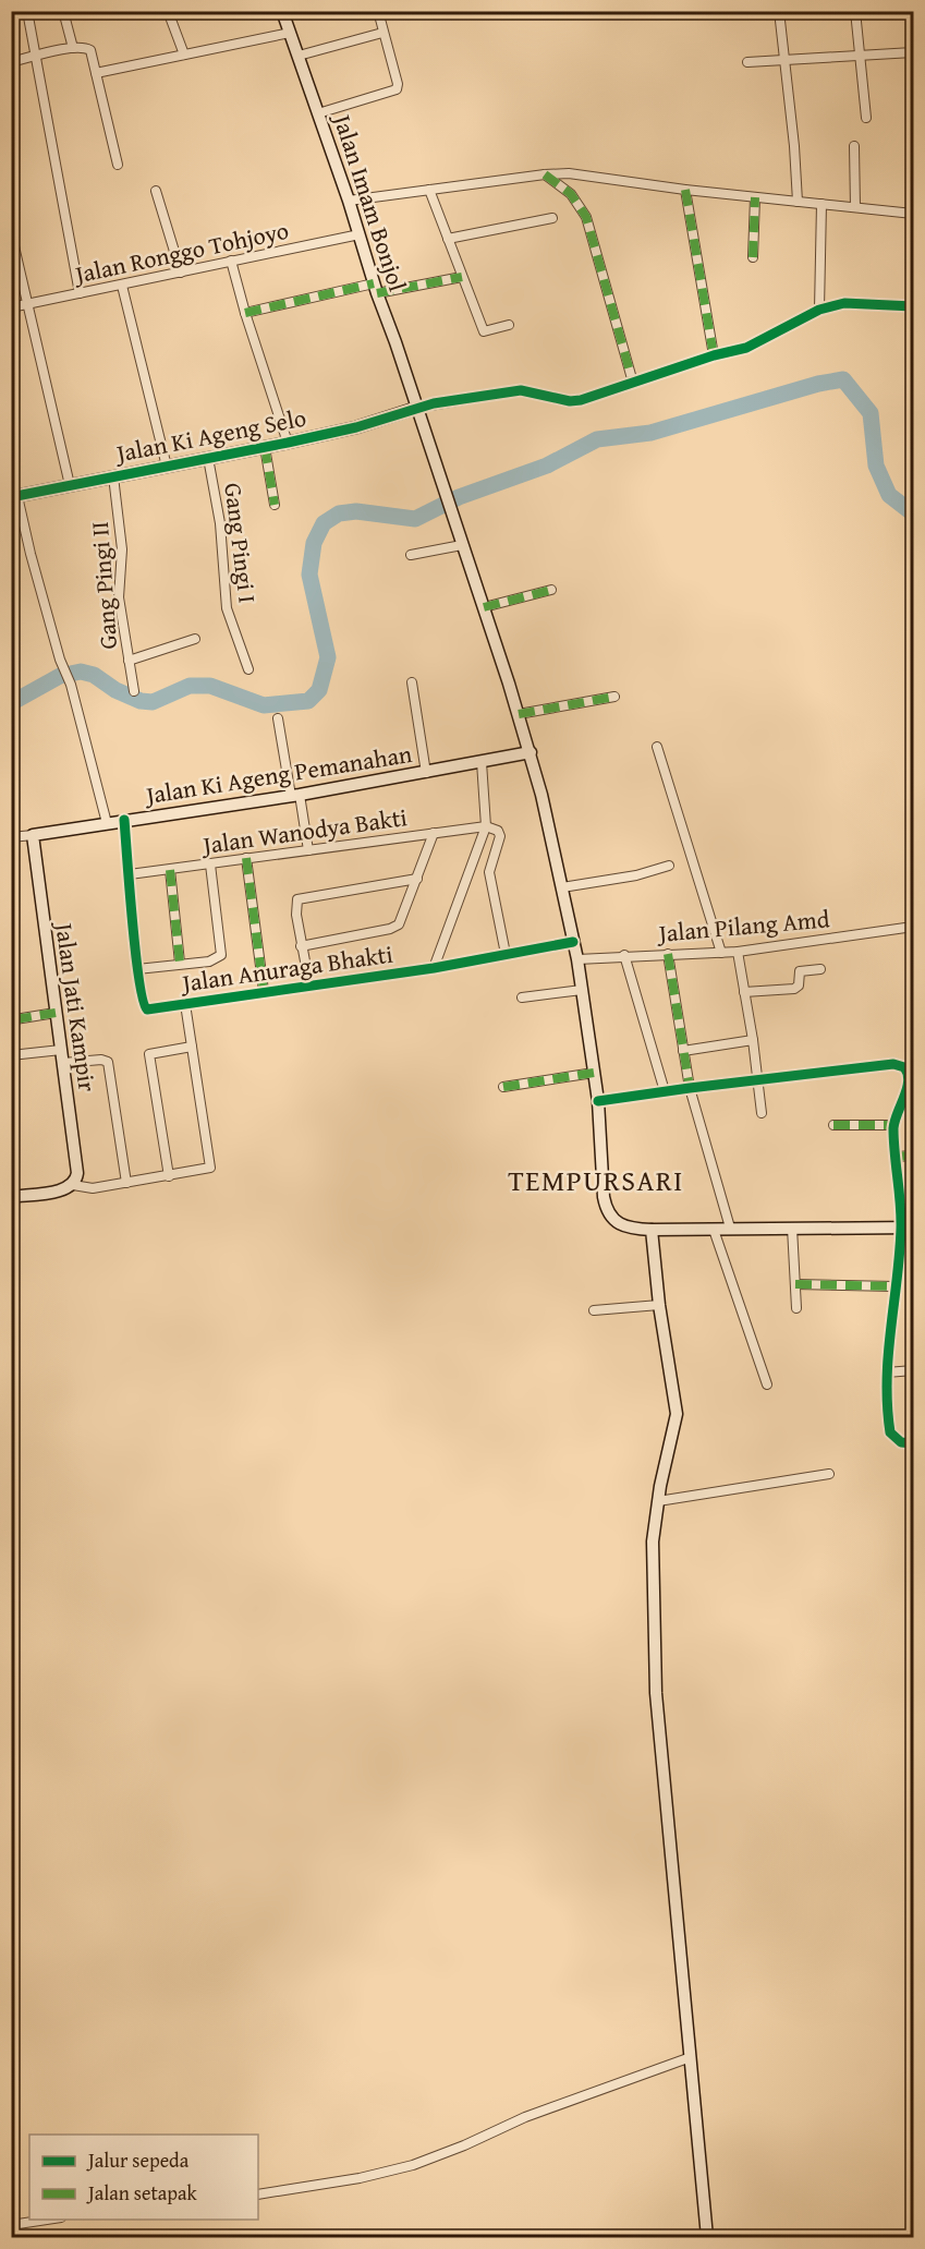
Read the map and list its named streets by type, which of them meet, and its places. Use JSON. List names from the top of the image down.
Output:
{
  "streets": {
    "main road": [
      "Jalan Imam Bonjol",
      "Jalan Ki Ageng Selo",
      "Jalan Ki Ageng Pemanahan",
      "Jalan Jati Kampir"
    ],
    "street": [
      "Jalan Ronggo Tohjoyo",
      "Gang Pingi I",
      "Gang Pingi II",
      "Jalan Wanodya Bakti",
      "Jalan Pilang Amd",
      "Jalan Anuraga Bhakti"
    ]
  },
  "crossings": [
    ["Jalan Imam Bonjol", "Jalan Ronggo Tohjoyo"],
    ["Jalan Imam Bonjol", "Jalan Ki Ageng Selo"],
    ["Jalan Imam Bonjol", "Jalan Ki Ageng Pemanahan"],
    ["Jalan Imam Bonjol", "Jalan Pilang Amd"],
    ["Jalan Imam Bonjol", "Jalan Anuraga Bhakti"],
    ["Jalan Ki Ageng Selo", "Gang Pingi I"],
    ["Jalan Ki Ageng Selo", "Gang Pingi II"],
    ["Jalan Ki Ageng Pemanahan", "Jalan Jati Kampir"]
  ],
  "districts": ["TEMPURSARI"],
  "legend": ["Jalur sepeda", "Jalan setapak"]
}
